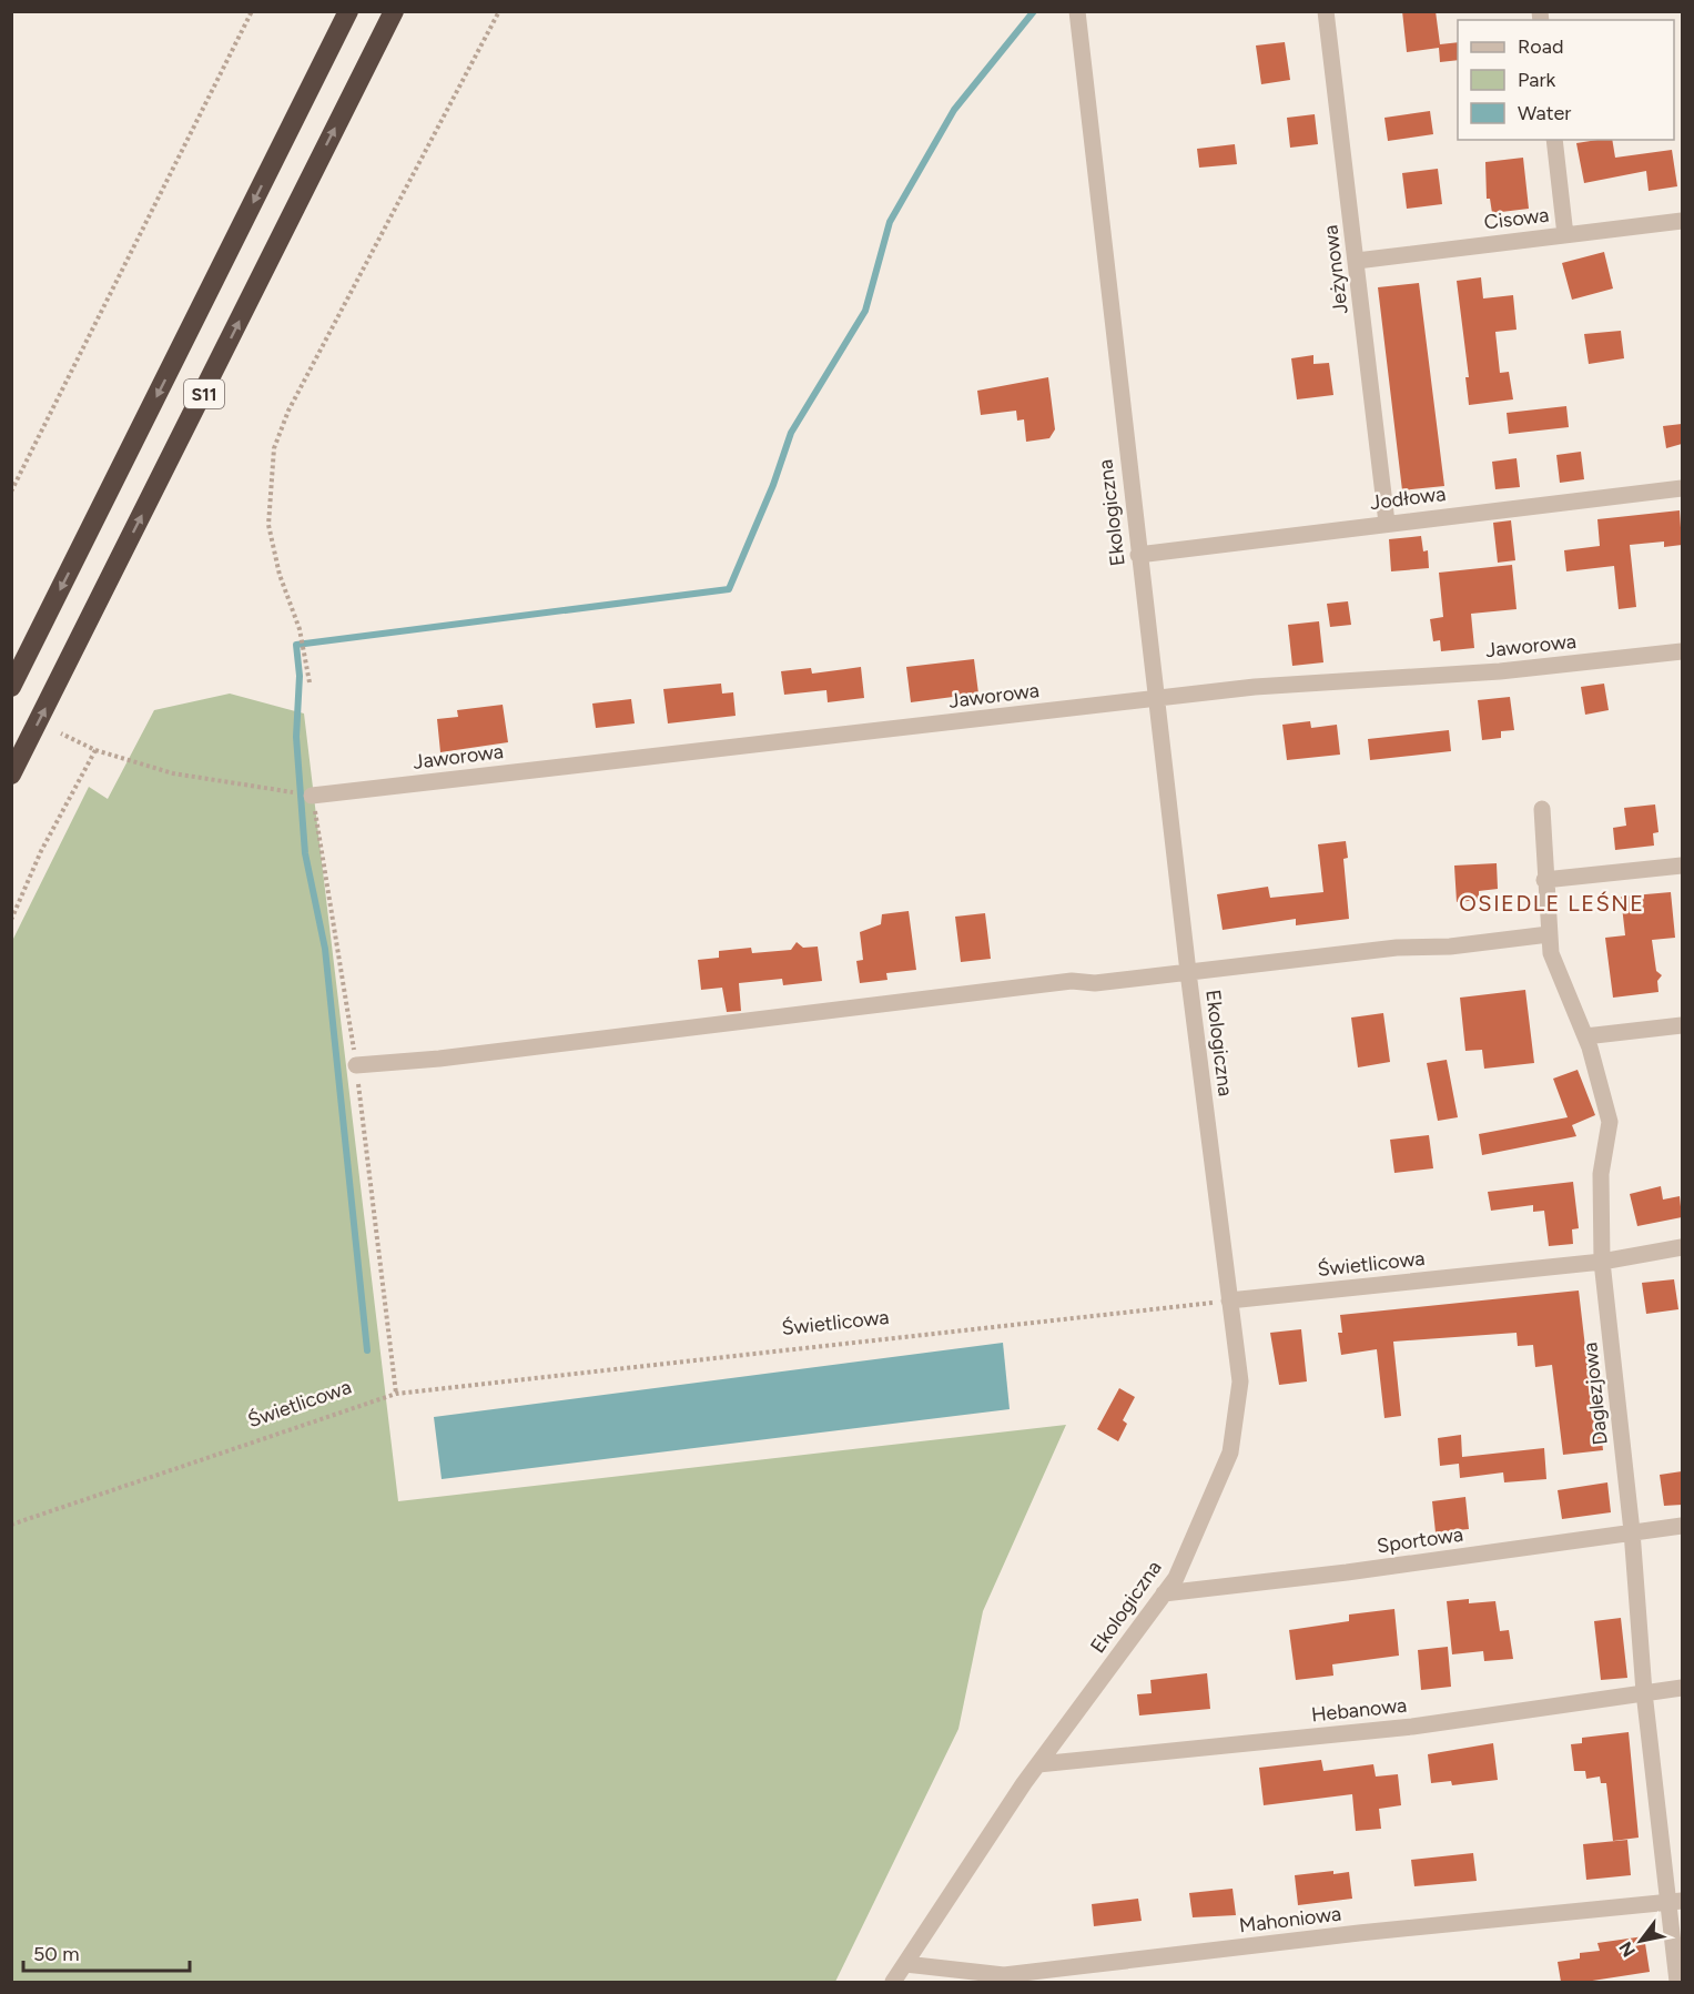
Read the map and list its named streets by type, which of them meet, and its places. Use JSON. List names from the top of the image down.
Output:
{
  "streets": {
    "highway": ["S11"],
    "street": [
      "Cisowa",
      "Jeżynowa",
      "Jodłowa",
      "Ekologiczna",
      "Jaworowa",
      "Świetlicowa",
      "Daglezjowa",
      "Sportowa",
      "Hebanowa",
      "Mahoniowa"
    ]
  },
  "crossings": [
    ["Cisowa", "Jeżynowa"],
    ["Jeżynowa", "Jodłowa"],
    ["Jodłowa", "Ekologiczna"],
    ["Ekologiczna", "Jaworowa"],
    ["Ekologiczna", "Świetlicowa"],
    ["Ekologiczna", "Sportowa"],
    ["Ekologiczna", "Hebanowa"],
    ["Ekologiczna", "Mahoniowa"],
    ["Świetlicowa", "Daglezjowa"],
    ["Daglezjowa", "Sportowa"],
    ["Daglezjowa", "Hebanowa"],
    ["Daglezjowa", "Mahoniowa"]
  ],
  "districts": ["OSIEDLE LEŚNE"],
  "legend": ["Road", "Park", "Water"],
  "scale_bar": "50 m",
  "north": "bottom left"
}
